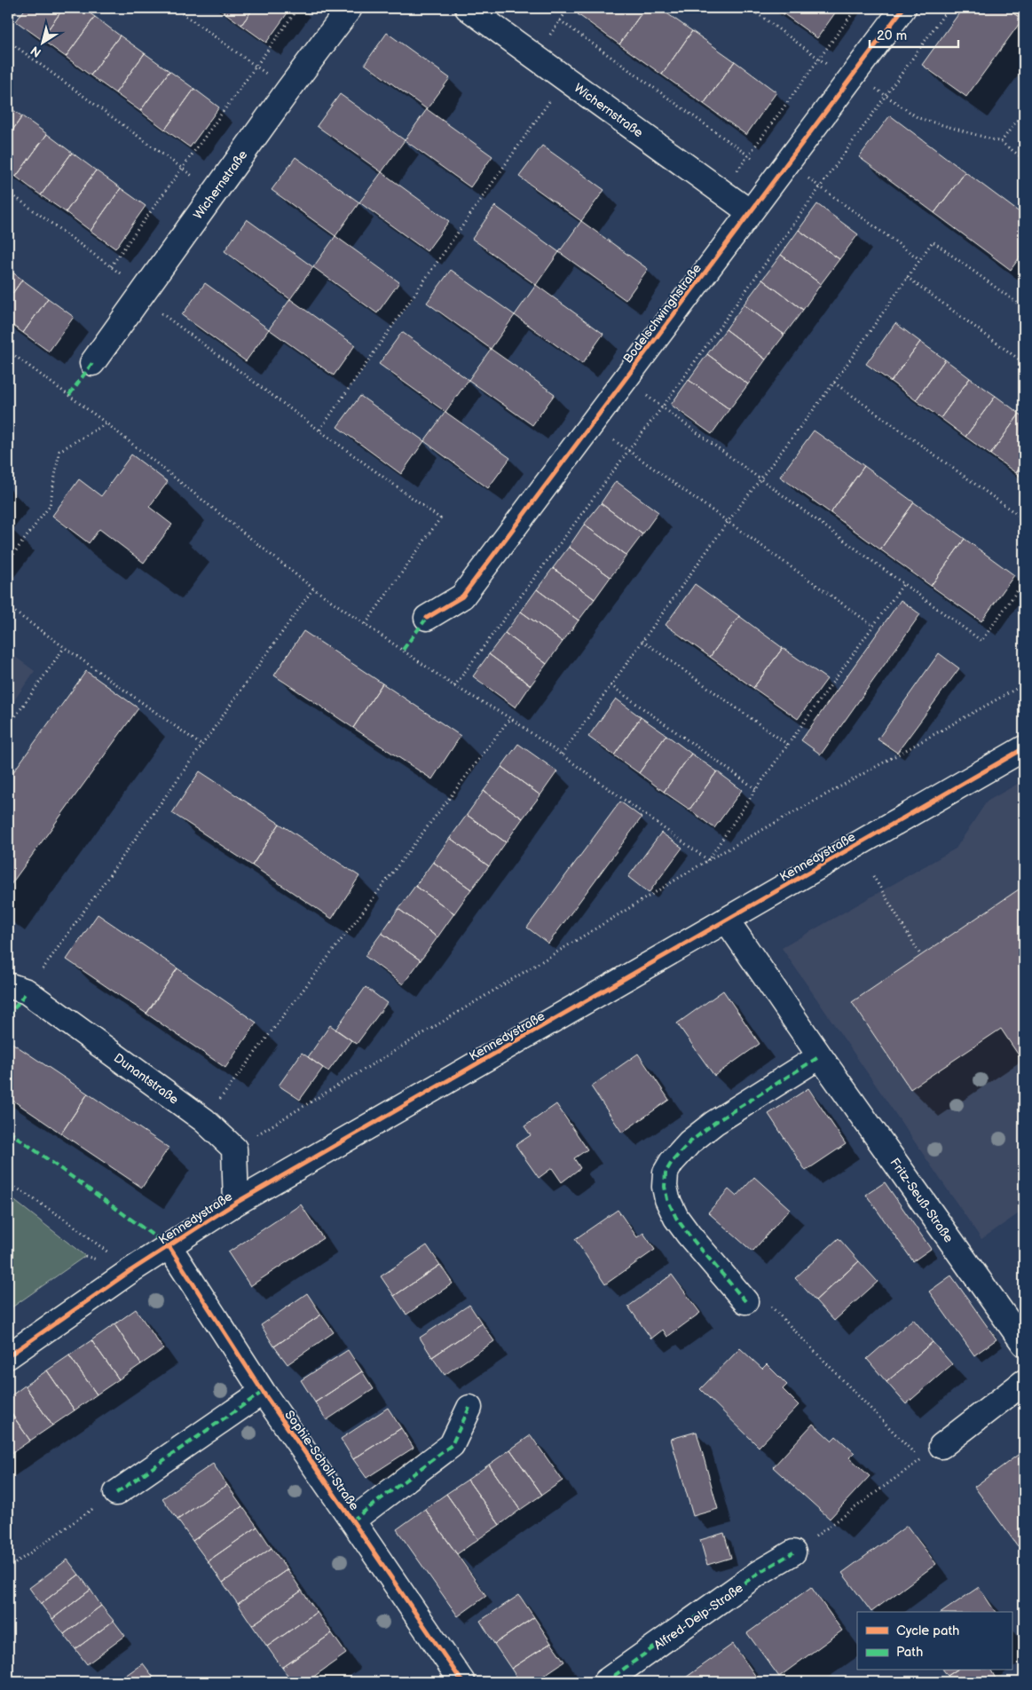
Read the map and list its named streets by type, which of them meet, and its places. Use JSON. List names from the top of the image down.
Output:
{
  "streets": {
    "street": [
      "Wichernstraße",
      "Bodelschwinghstraße",
      "Kennedystraße",
      "Dunantstraße",
      "Fritz-Seuß-Straße",
      "Sophie-Scholl-Straße",
      "Alfred-Delp-Straße"
    ]
  },
  "crossings": [
    ["Wichernstraße", "Bodelschwinghstraße"],
    ["Kennedystraße", "Fritz-Seuß-Straße"],
    ["Kennedystraße", "Sophie-Scholl-Straße"]
  ],
  "legend": ["Cycle path", "Path"],
  "scale_bar": "20 m",
  "north": "bottom left"
}
